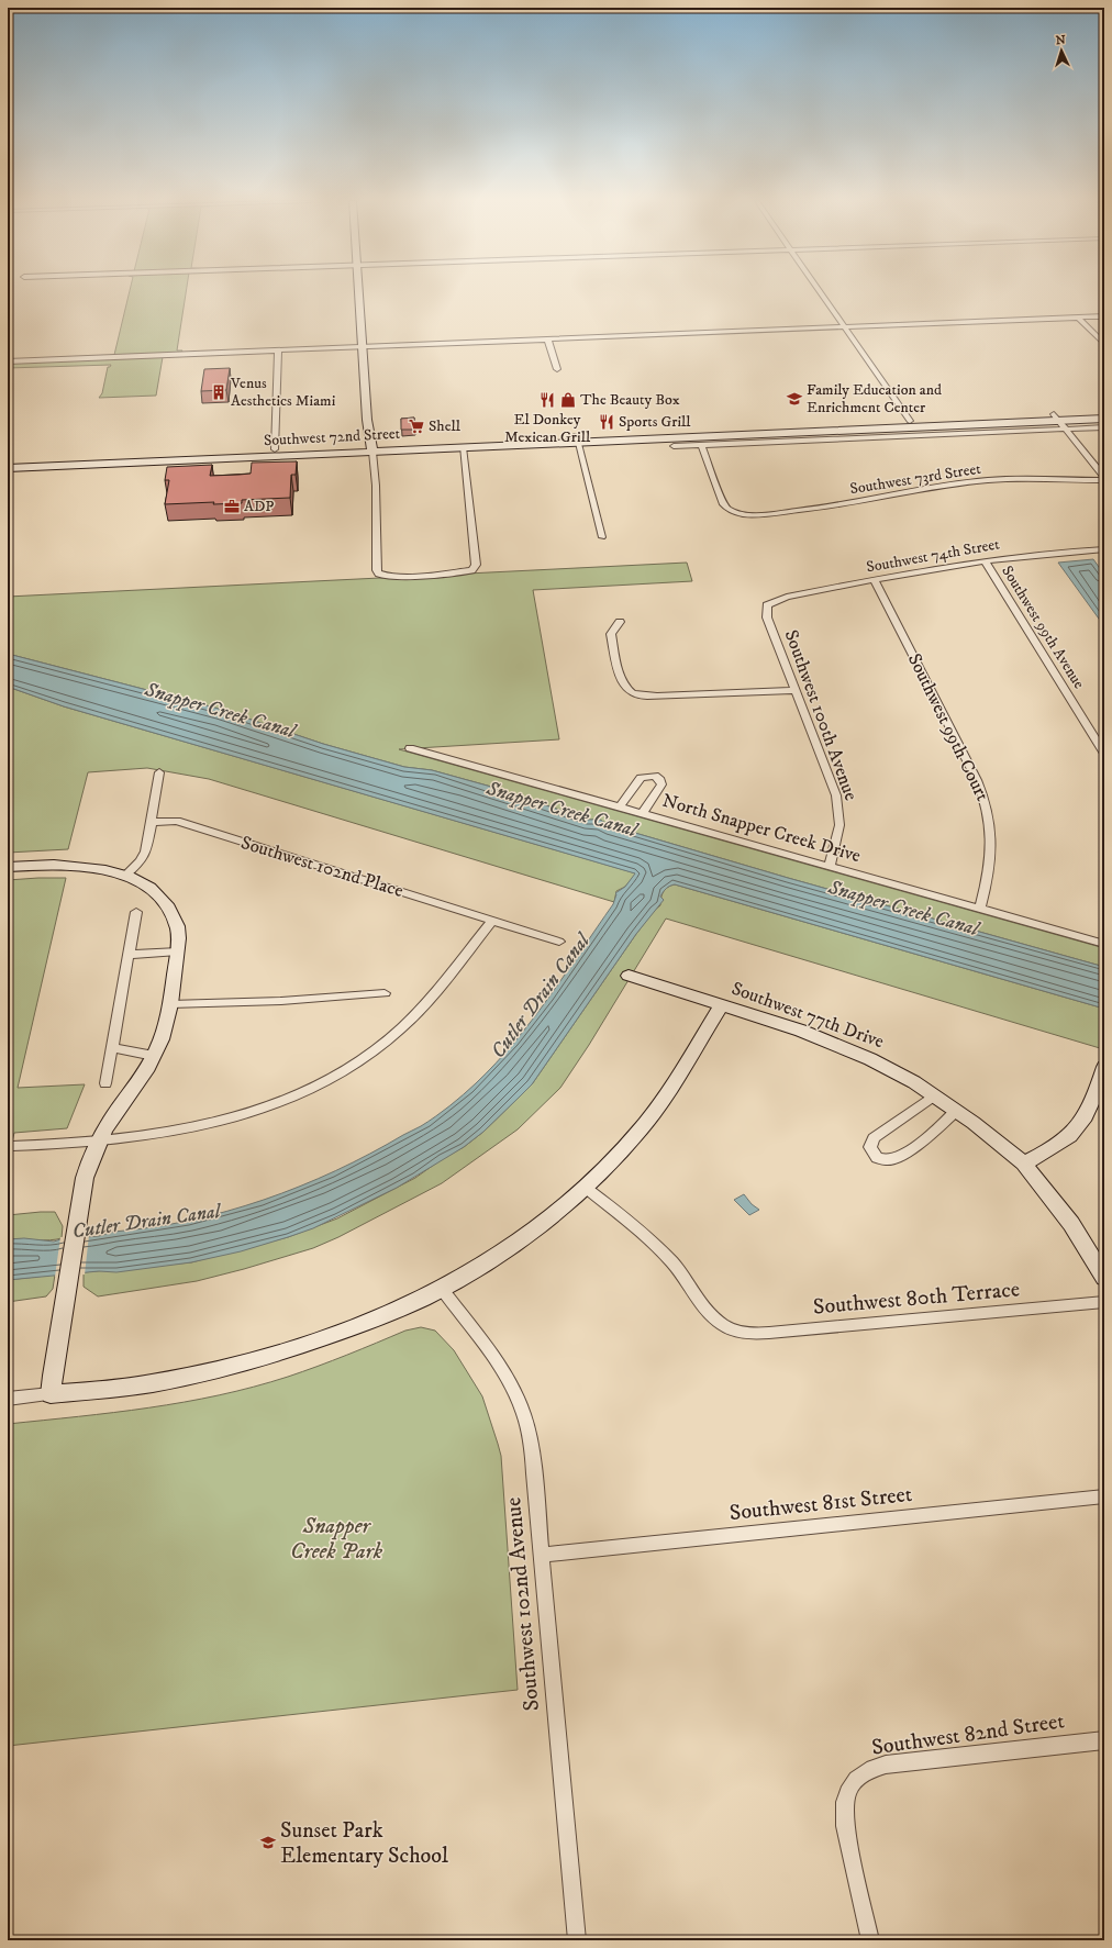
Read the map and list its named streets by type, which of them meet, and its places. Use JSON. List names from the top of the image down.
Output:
{
  "streets": {
    "street": [
      "Southwest 72nd Street",
      "Southwest 73rd Street",
      "Southwest 74th Street",
      "Southwest 99th Avenue",
      "Southwest 100th Avenue",
      "Southwest 99th Court",
      "North Snapper Creek Drive",
      "Southwest 102nd Place",
      "Southwest 77th Drive",
      "Southwest 80th Terrace",
      "Southwest 81st Street",
      "Southwest 102nd Avenue",
      "Southwest 82nd Street"
    ]
  },
  "crossings": [
    ["Southwest 72nd Street", "Southwest 73rd Street"],
    ["Southwest 74th Street", "Southwest 99th Avenue"],
    ["Southwest 74th Street", "Southwest 100th Avenue"],
    ["Southwest 74th Street", "Southwest 99th Court"],
    ["Southwest 100th Avenue", "North Snapper Creek Drive"],
    ["Southwest 99th Court", "North Snapper Creek Drive"],
    ["Southwest 81st Street", "Southwest 102nd Avenue"]
  ],
  "water": ["Snapper Creek Canal", "Cutler Drain Canal"],
  "parks": ["Snapper Creek Park"],
  "places": {
    "building": ["Venus Aesthetics Miami"],
    "school or university": ["Family Education and Enrichment Center", "Sunset Park Elementary School"],
    "restaurant": ["El Donkey Mexican Grill", "Sports Grill"],
    "shop": ["The Beauty Box"],
    "supermarket": ["Shell"],
    "office": ["ADP"]
  },
  "north": "top"
}
